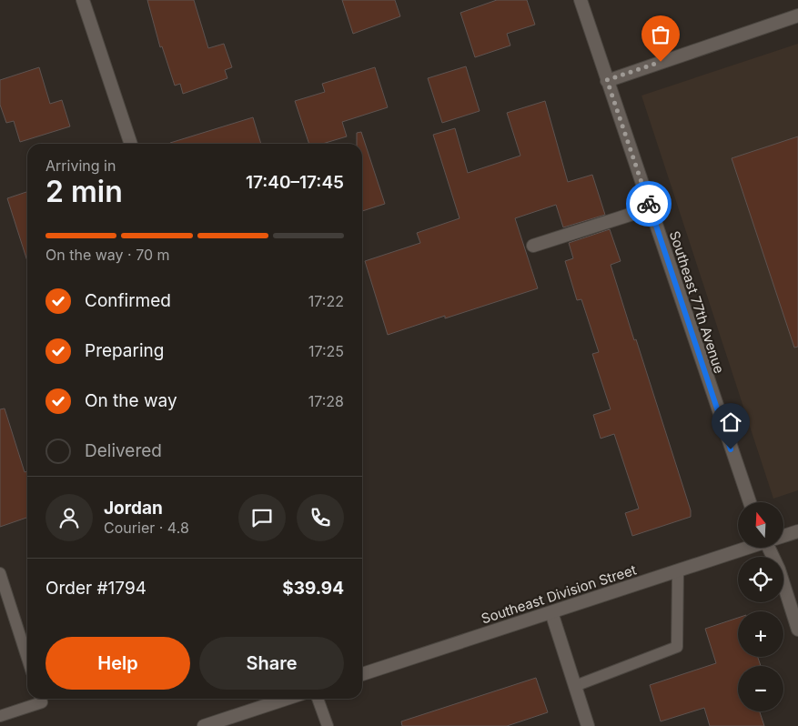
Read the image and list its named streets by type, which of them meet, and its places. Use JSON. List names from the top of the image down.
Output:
{
  "streets": {
    "street": ["Southeast 77th Avenue", "Southeast Division Street"]
  },
  "north": "top",
  "page": {
    "heading": ["2 min", "Arriving in", "17:40–17:45"],
    "panel": [
      "Jordan",
      "Courier · 4.8",
      "Order #1794",
      "$39.94"
    ],
    "bar": "On the way · 70 m",
    "list": [
      ["Confirmed", "17:22"],
      ["Preparing", "17:25"],
      ["On the way", "17:28"],
      "Delivered"
    ],
    "map_buttons": ["+", "−"],
    "buttons": ["Help", "Share"]
  }
}
